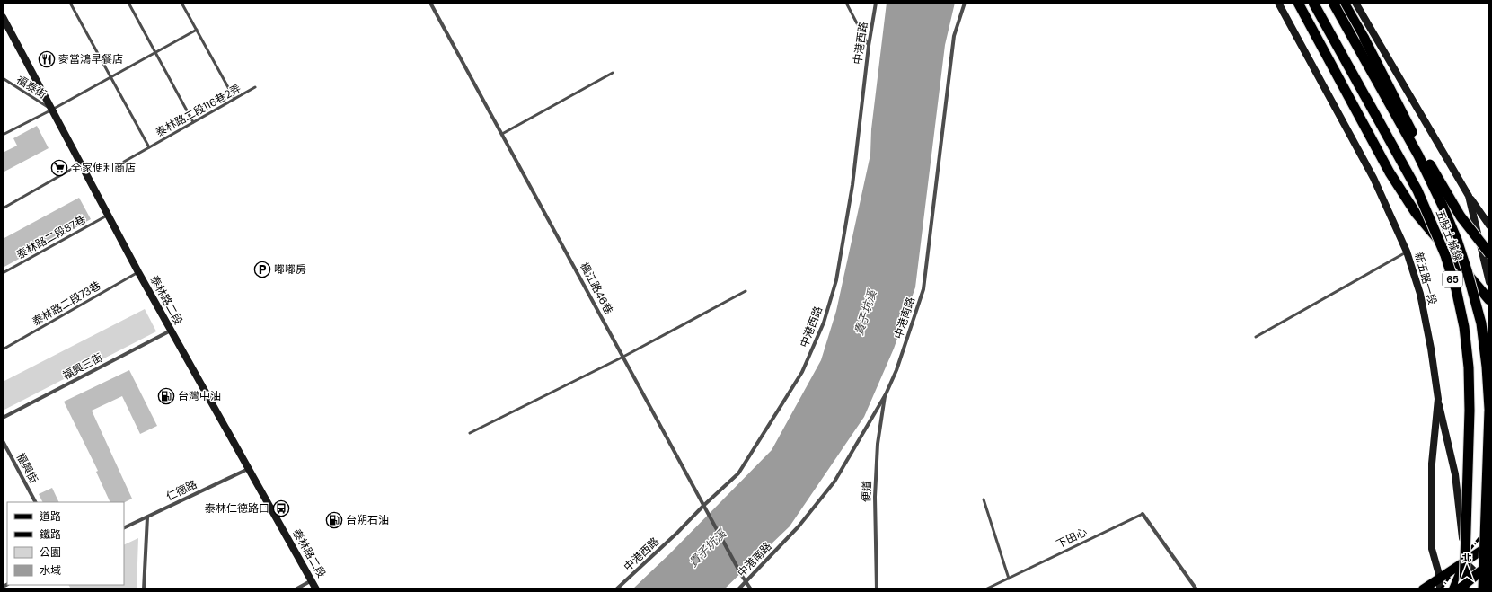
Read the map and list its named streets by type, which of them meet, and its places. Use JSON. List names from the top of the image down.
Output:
{
  "streets": {
    "highway": ["五股土城線", "65"],
    "main road": ["新五路一段", "泰林路二段"],
    "street": [
      "中港西路",
      "楓江路46巷",
      "中港南路",
      "福興三街",
      "福興街",
      "仁德路",
      "便道"
    ],
    "lane": [
      "福泰街",
      "泰林路二段116巷2弄",
      "泰林路二段87巷",
      "泰林路二段73巷",
      "下田心"
    ]
  },
  "crossings": [
    ["中港西路", "楓江路46巷"],
    ["福泰街", "泰林路二段"],
    ["泰林路二段87巷", "泰林路二段"],
    ["楓江路46巷", "中港南路"],
    ["泰林路二段", "泰林路二段73巷"],
    ["泰林路二段", "福興三街"],
    ["泰林路二段", "仁德路"],
    ["中港南路", "便道"]
  ],
  "water": ["貴子坑溪"],
  "places": {
    "restaurant": ["麥當鴻早餐店"],
    "supermarket": ["全家便利商店"],
    "parking": ["嘟嘟房"],
    "fuel station": ["台灣中油", "台朔石油"],
    "bus stop": ["泰林仁德路口"]
  },
  "legend": [
    "道路",
    "鐵路",
    "公園",
    "水域"
  ],
  "north": "top"
}
